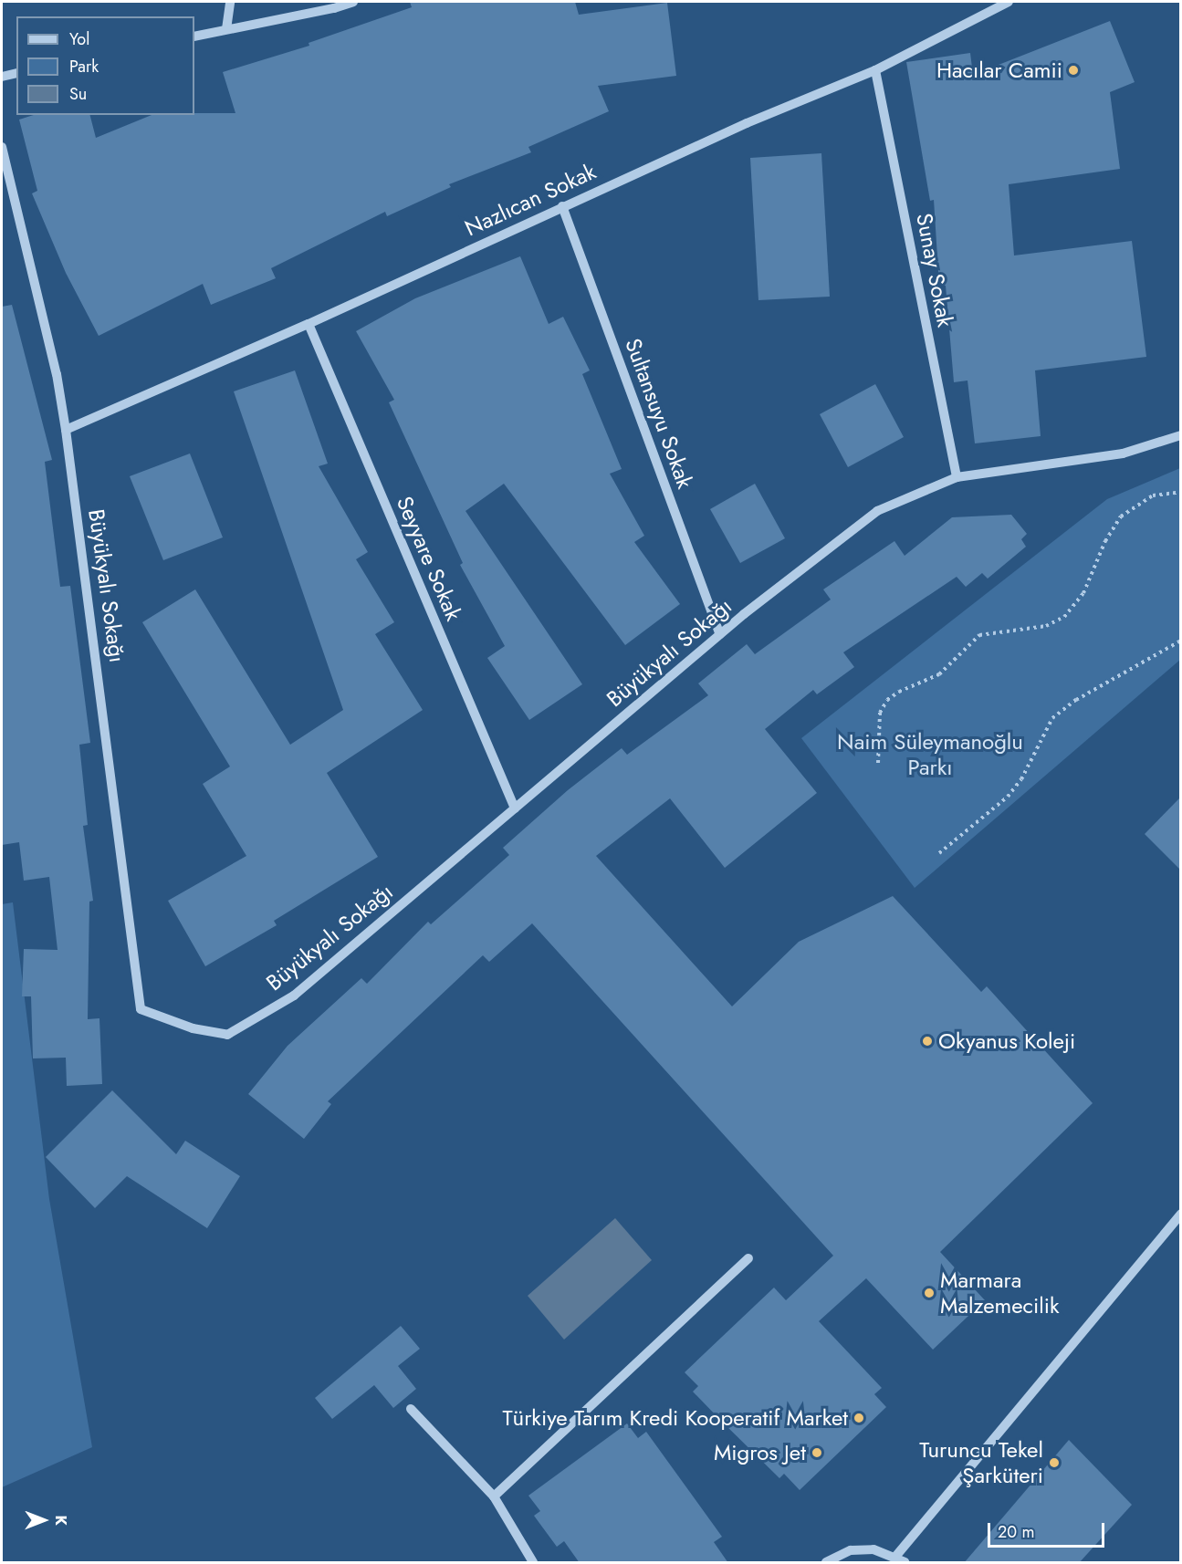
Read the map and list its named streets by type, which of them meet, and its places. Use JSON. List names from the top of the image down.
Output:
{
  "streets": {
    "street": [
      "Nazlıcan Sokak",
      "Sunay Sokak",
      "Sultansuyu Sokak",
      "Seyyare Sokak",
      "Büyükyalı Sokağı"
    ]
  },
  "crossings": [
    ["Nazlıcan Sokak", "Sunay Sokak"],
    ["Nazlıcan Sokak", "Sultansuyu Sokak"],
    ["Nazlıcan Sokak", "Seyyare Sokak"],
    ["Nazlıcan Sokak", "Büyükyalı Sokağı"],
    ["Sunay Sokak", "Büyükyalı Sokağı"],
    ["Sultansuyu Sokak", "Büyükyalı Sokağı"],
    ["Seyyare Sokak", "Büyükyalı Sokağı"]
  ],
  "parks": ["Naim Süleymanoğlu Parkı"],
  "places": [
    "Hacılar Camii",
    "Okyanus Koleji",
    "Marmara Malzemecilik",
    "Türkiye Tarım Kredi Kooperatif Market",
    "Migros Jet",
    "Turuncu Tekel Şarküteri"
  ],
  "legend": ["Yol", "Park", "Su"],
  "scale_bar": "20 m",
  "north": "right"
}
